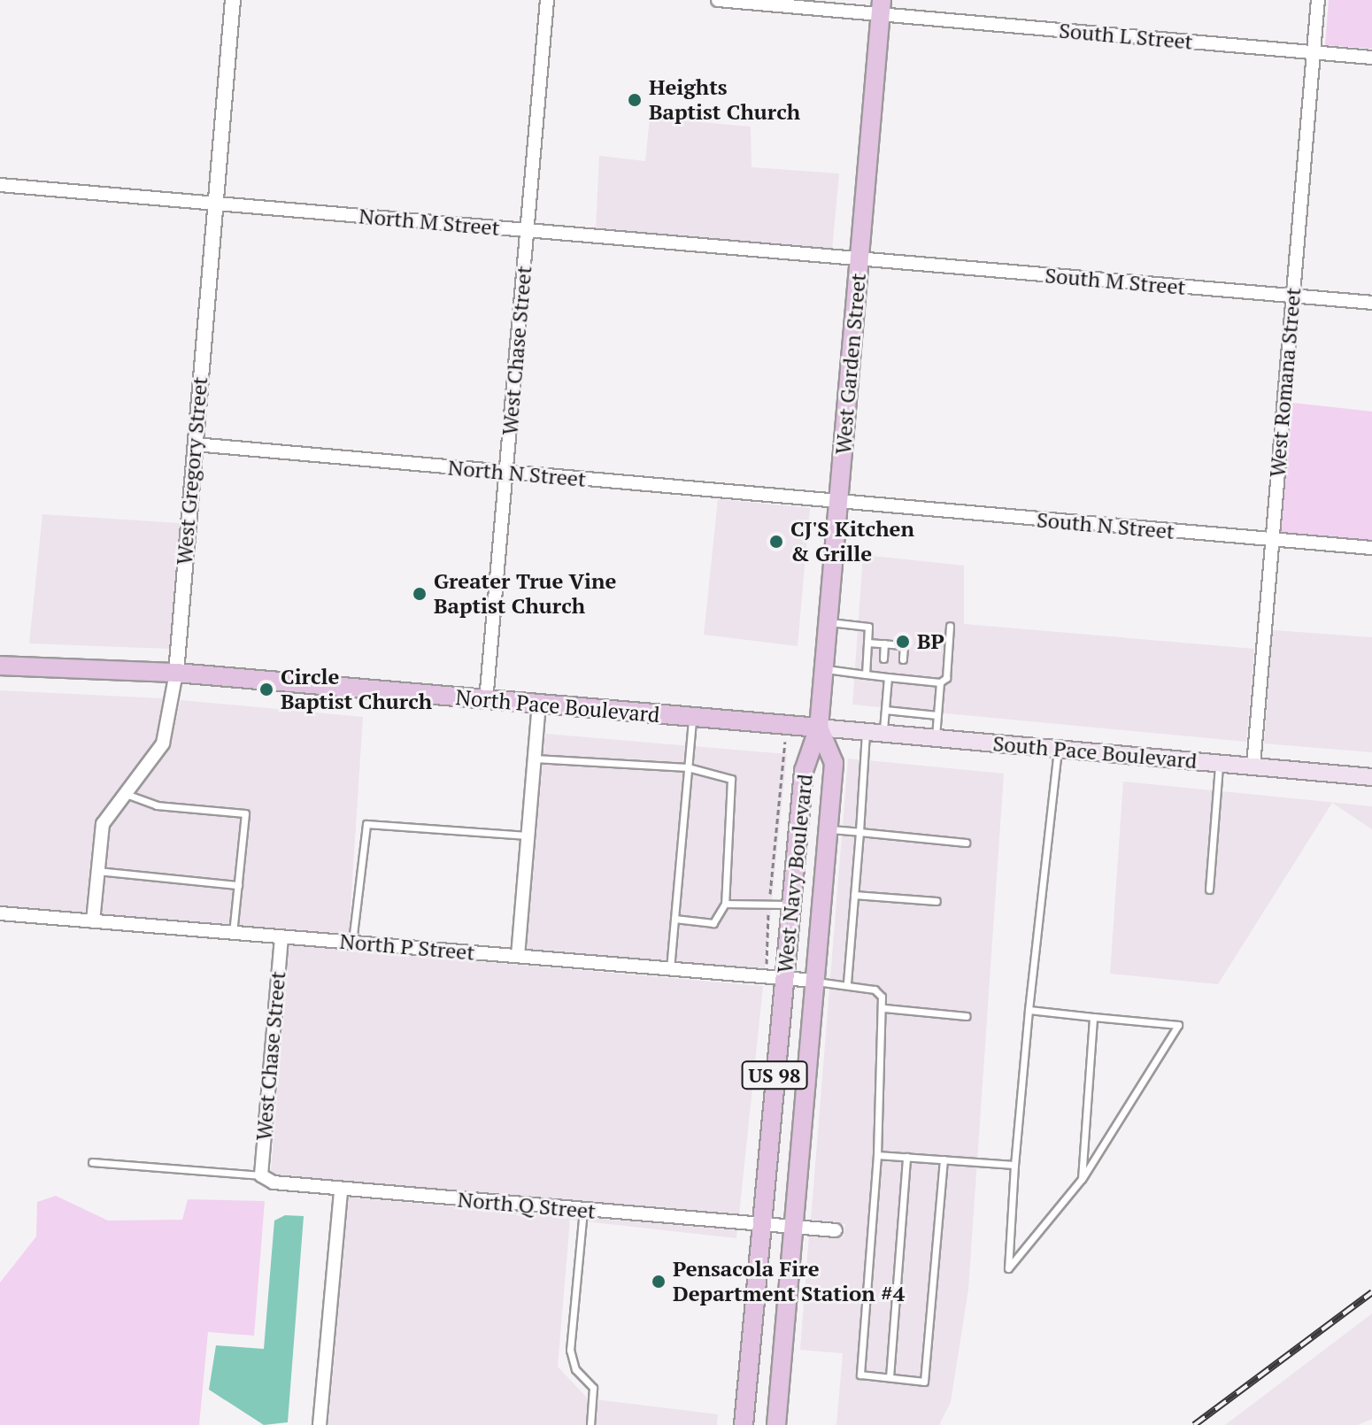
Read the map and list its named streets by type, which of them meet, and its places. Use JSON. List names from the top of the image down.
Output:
{
  "streets": {
    "main road": [
      "West Garden Street",
      "North Pace Boulevard",
      "South Pace Boulevard",
      "West Navy Boulevard",
      "US 98"
    ],
    "street": [
      "South L Street",
      "North M Street",
      "South M Street",
      "West Chase Street",
      "West Romana Street",
      "West Gregory Street",
      "North N Street",
      "South N Street",
      "North P Street",
      "North Q Street"
    ]
  },
  "crossings": [
    ["South L Street", "West Garden Street"],
    ["South L Street", "West Romana Street"],
    ["North M Street", "South M Street"],
    ["North M Street", "West Chase Street"],
    ["North M Street", "West Garden Street"],
    ["North M Street", "West Gregory Street"],
    ["South M Street", "West Garden Street"],
    ["South M Street", "West Romana Street"],
    ["West Chase Street", "North N Street"],
    ["West Chase Street", "North Pace Boulevard"],
    ["West Chase Street", "North P Street"],
    ["West Chase Street", "North Q Street"],
    ["West Garden Street", "North N Street"],
    ["West Garden Street", "South N Street"],
    ["West Garden Street", "North Pace Boulevard"],
    ["West Garden Street", "South Pace Boulevard"],
    ["West Garden Street", "West Navy Boulevard"],
    ["West Romana Street", "South N Street"],
    ["West Romana Street", "South Pace Boulevard"],
    ["West Gregory Street", "North N Street"],
    ["West Gregory Street", "North Pace Boulevard"],
    ["West Gregory Street", "North P Street"],
    ["North N Street", "South N Street"],
    ["North Pace Boulevard", "South Pace Boulevard"],
    ["North Pace Boulevard", "West Navy Boulevard"],
    ["South Pace Boulevard", "West Navy Boulevard"],
    ["West Navy Boulevard", "North P Street"],
    ["West Navy Boulevard", "North Q Street"]
  ],
  "places": [
    "Heights Baptist Church",
    "CJ'S Kitchen & Grille",
    "Greater True Vine Baptist Church",
    "BP",
    "Circle Baptist Church",
    "Pensacola Fire Department Station #4"
  ]
}
